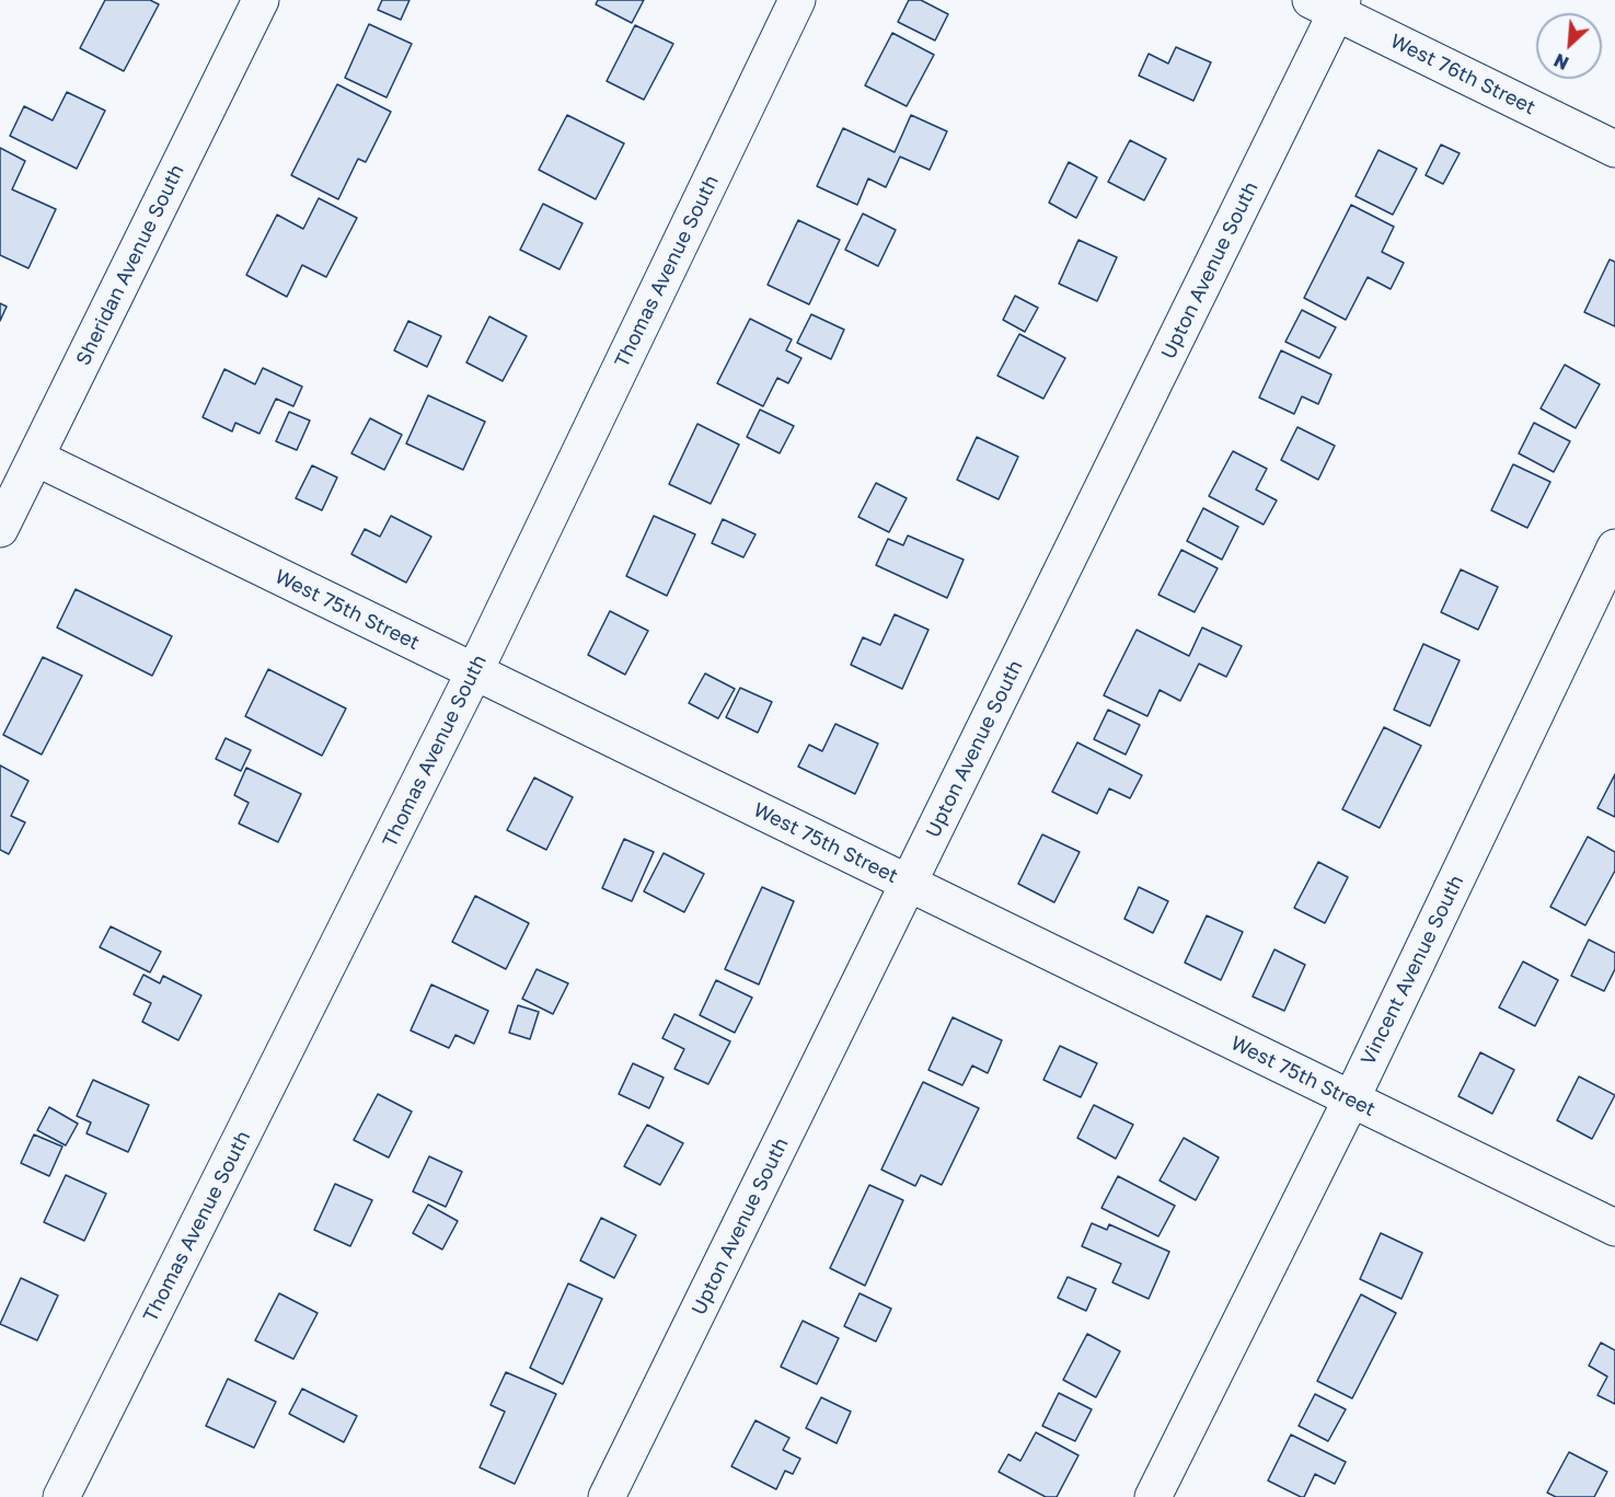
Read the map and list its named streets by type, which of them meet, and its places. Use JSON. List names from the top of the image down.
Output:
{
  "streets": {
    "street": [
      "West 76th Street",
      "Sheridan Avenue South",
      "Upton Avenue South",
      "Thomas Avenue South",
      "West 75th Street",
      "Vincent Avenue South"
    ]
  },
  "crossings": [
    ["West 76th Street", "Upton Avenue South"],
    ["Sheridan Avenue South", "West 75th Street"],
    ["Upton Avenue South", "West 75th Street"],
    ["Thomas Avenue South", "West 75th Street"],
    ["West 75th Street", "Vincent Avenue South"]
  ],
  "north": "bottom left"
}
